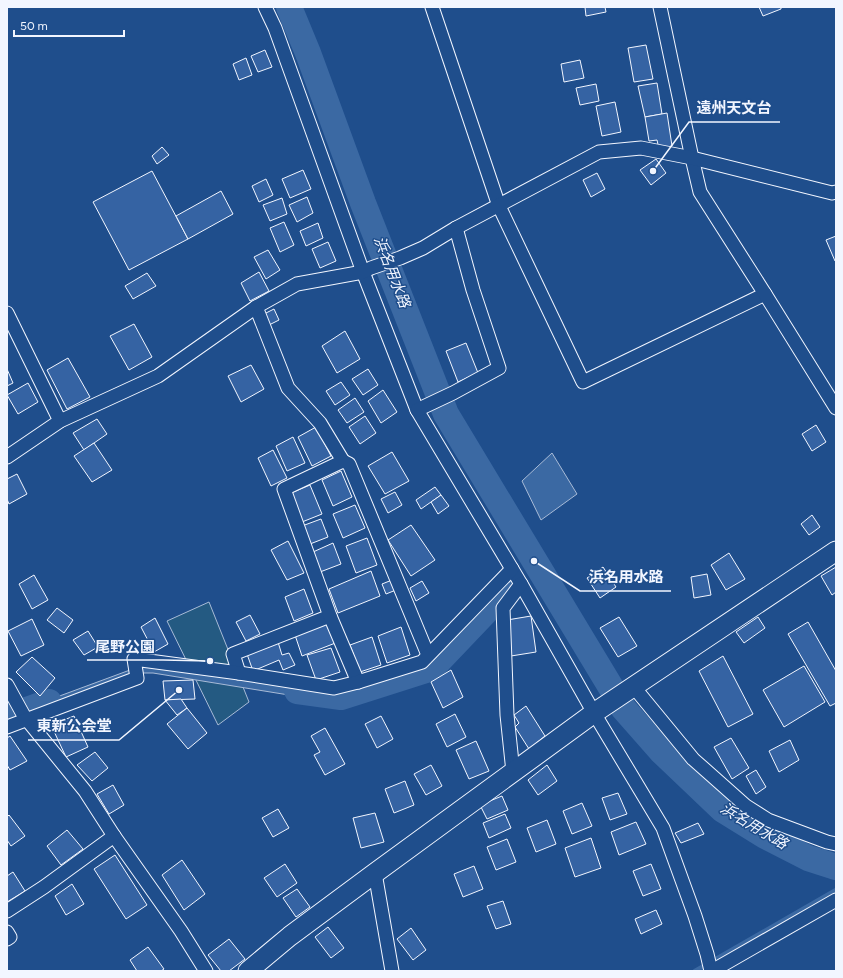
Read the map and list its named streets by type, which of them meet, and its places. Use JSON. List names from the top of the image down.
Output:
{
  "water": ["浜名用水路"],
  "places": [
    "遠州天文台",
    "浜名用水路",
    "尾野公園",
    "東新公会堂"
  ],
  "scale_bar": "50 m"
}
